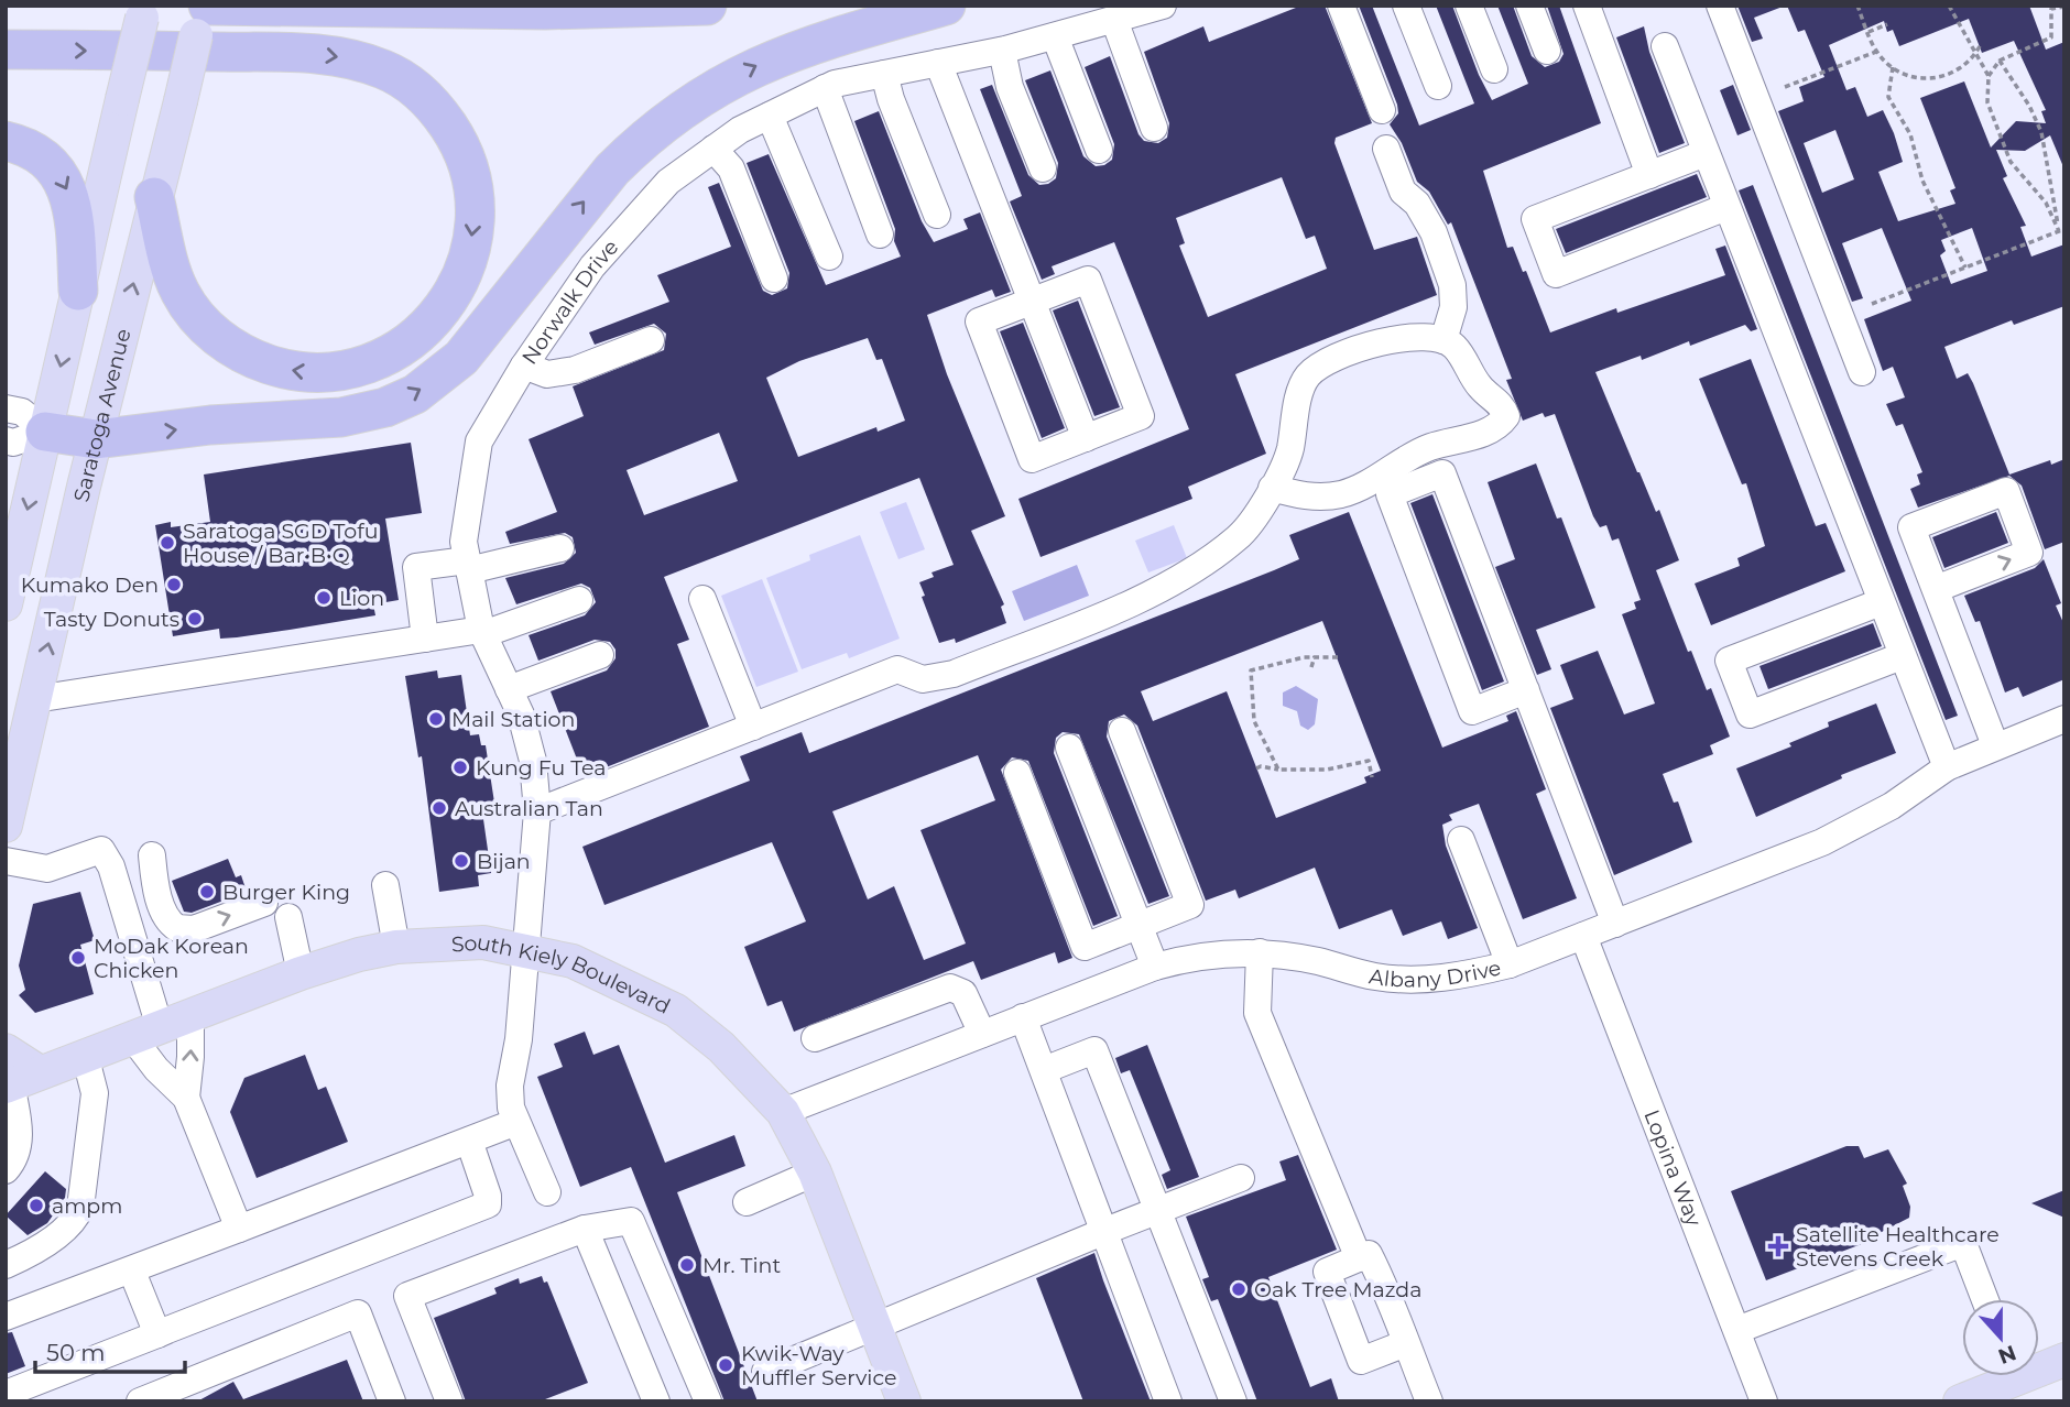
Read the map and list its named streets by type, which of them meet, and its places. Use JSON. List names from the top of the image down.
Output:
{
  "streets": {
    "main road": ["Saratoga Avenue", "South Kiely Boulevard"],
    "street": ["Norwalk Drive", "Albany Drive", "Lopina Way"]
  },
  "crossings": [
    ["Norwalk Drive", "South Kiely Boulevard"],
    ["Albany Drive", "South Kiely Boulevard"],
    ["Albany Drive", "Lopina Way"]
  ],
  "places": {
    "other": [
      "Saratoga SGD Tofu House / Bar•B•Q",
      "Kumako Den",
      "Lion",
      "Tasty Donuts",
      "Mail Station",
      "Kung Fu Tea",
      "Australian Tan",
      "Bijan",
      "Burger King",
      "MoDak Korean Chicken",
      "ampm",
      "Mr. Tint",
      "Oak Tree Mazda",
      "Kwik-Way Muffler Service"
    ],
    "health": ["Satellite Healthcare Stevens Creek"]
  },
  "scale_bar": "50 m",
  "north": "bottom"
}
